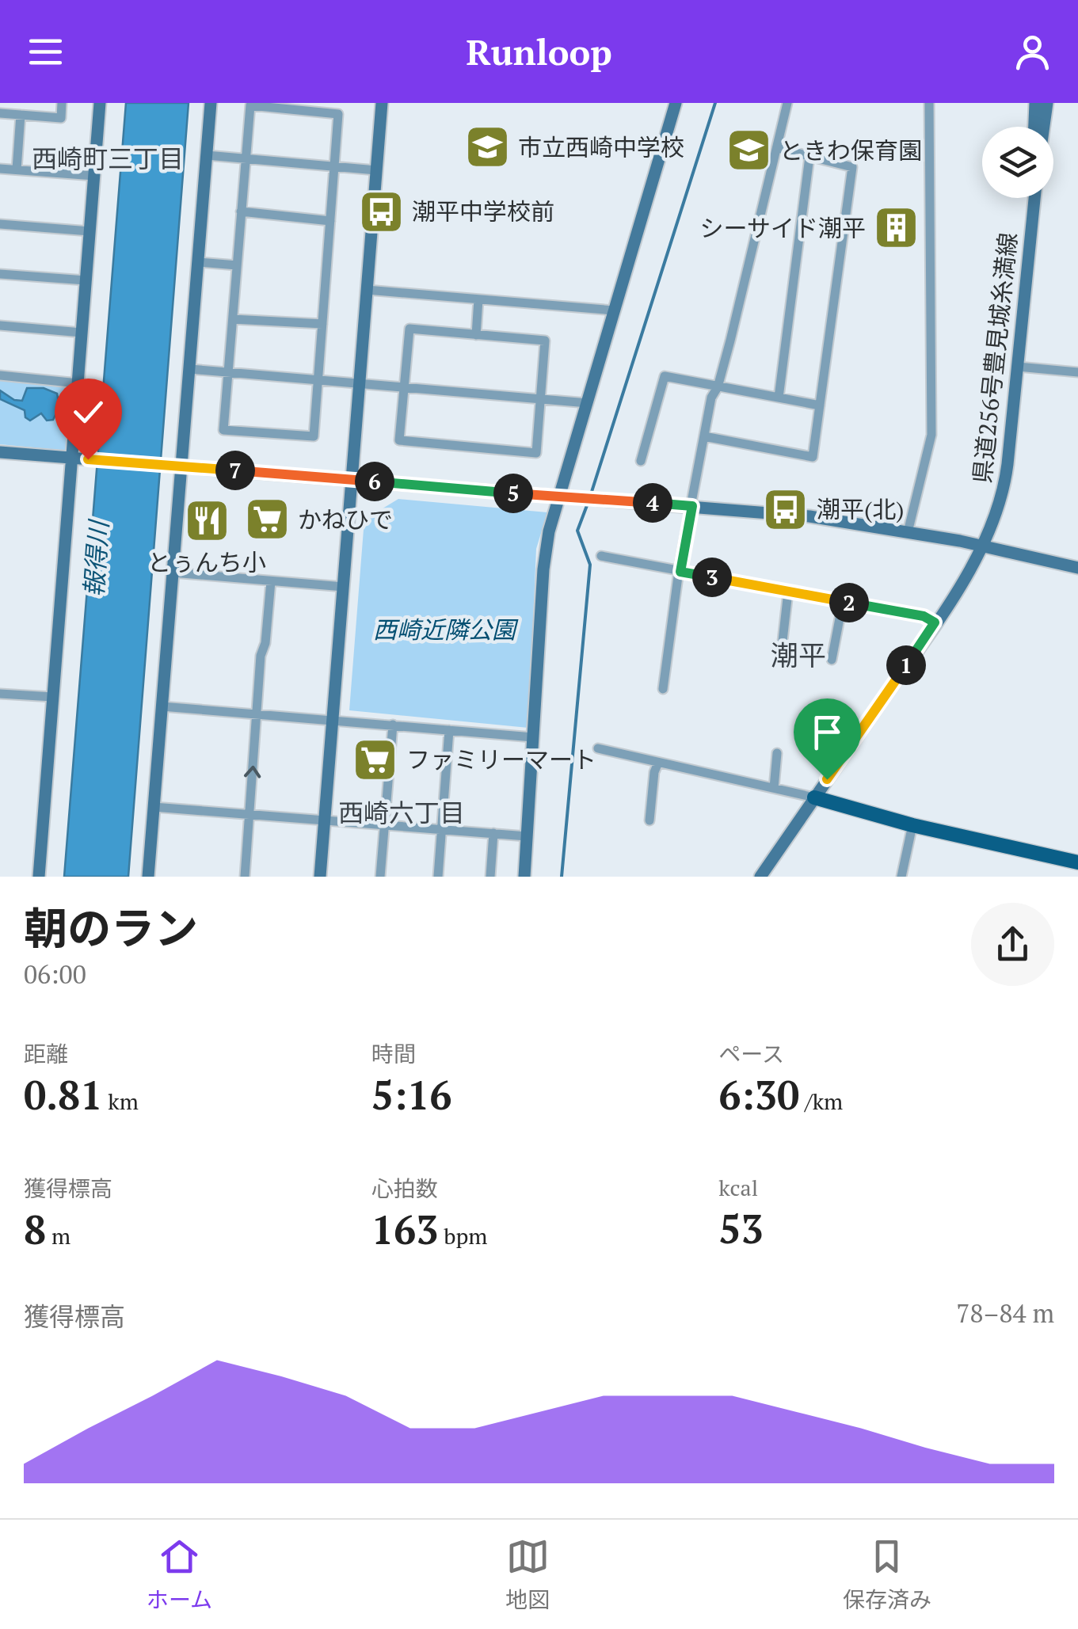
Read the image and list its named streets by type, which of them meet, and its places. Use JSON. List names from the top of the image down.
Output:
{
  "streets": {
    "street": ["県道256号豊見城糸満線"]
  },
  "districts": ["西崎町三丁目", "潮平", "西崎六丁目"],
  "water": ["報得川"],
  "parks": ["西崎近隣公園"],
  "places": {
    "school or university": ["市立西崎中学校", "ときわ保育園"],
    "bus stop": ["潮平中学校前", "潮平(北)"],
    "building": ["シーサイド潮平"],
    "supermarket": ["かねひで", "ファミリーマート"],
    "restaurant": ["とぅんち小"]
  },
  "page": {
    "header": "Runloop",
    "pins": [
      "7",
      "6",
      "5",
      "4",
      "3",
      "2",
      "1"
    ],
    "heading": ["朝のラン", "06:00"],
    "stats": [
      ["距離", "0.81 km"],
      ["時間", "5:16"],
      ["ペース", "6:30 /km"],
      ["獲得標高", "8 m"],
      ["心拍数", "163 bpm"],
      ["kcal", "53"]
    ],
    "chart": ["獲得標高", "78–84 m"],
    "tabs": ["ホーム", "地図", "保存済み"]
  }
}
